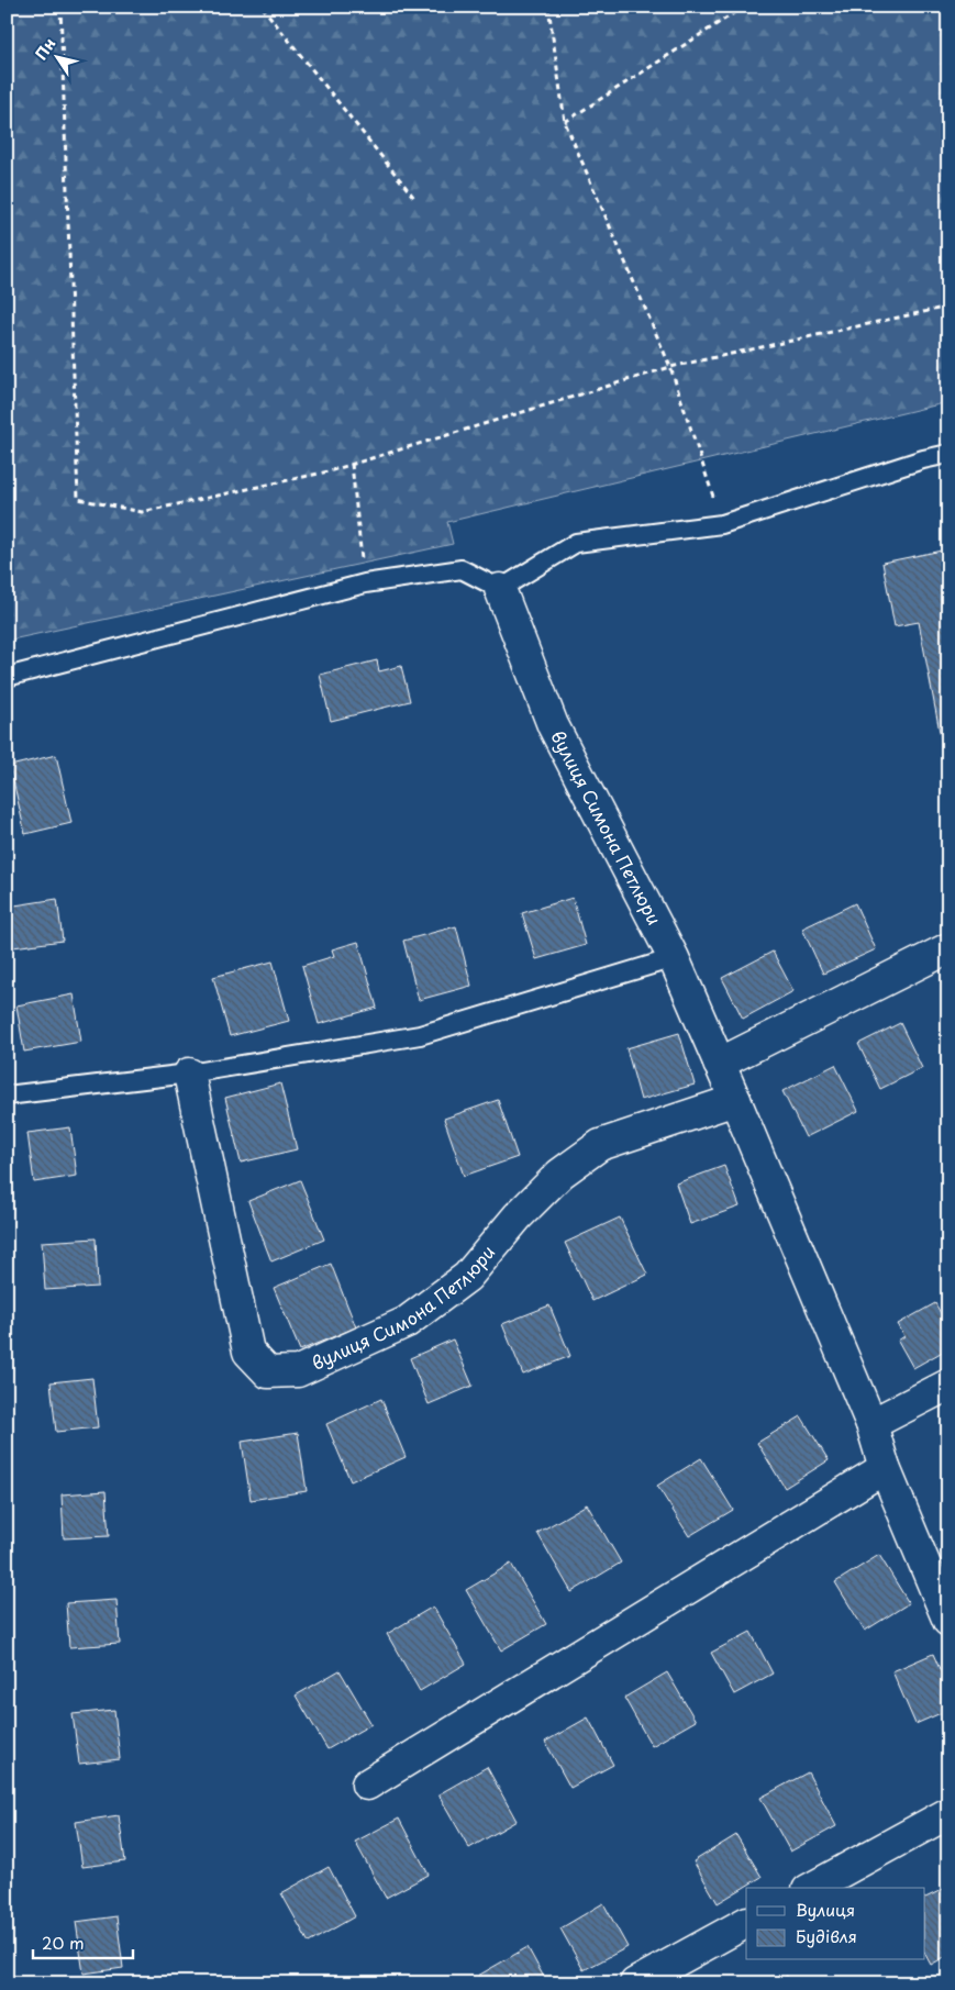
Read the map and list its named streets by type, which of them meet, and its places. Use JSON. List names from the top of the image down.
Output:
{
  "streets": {
    "street": ["вулиця Симона Петлюри"]
  },
  "legend": ["Вулиця", "Будівля"],
  "scale_bar": "20 m",
  "north": "top left"
}
